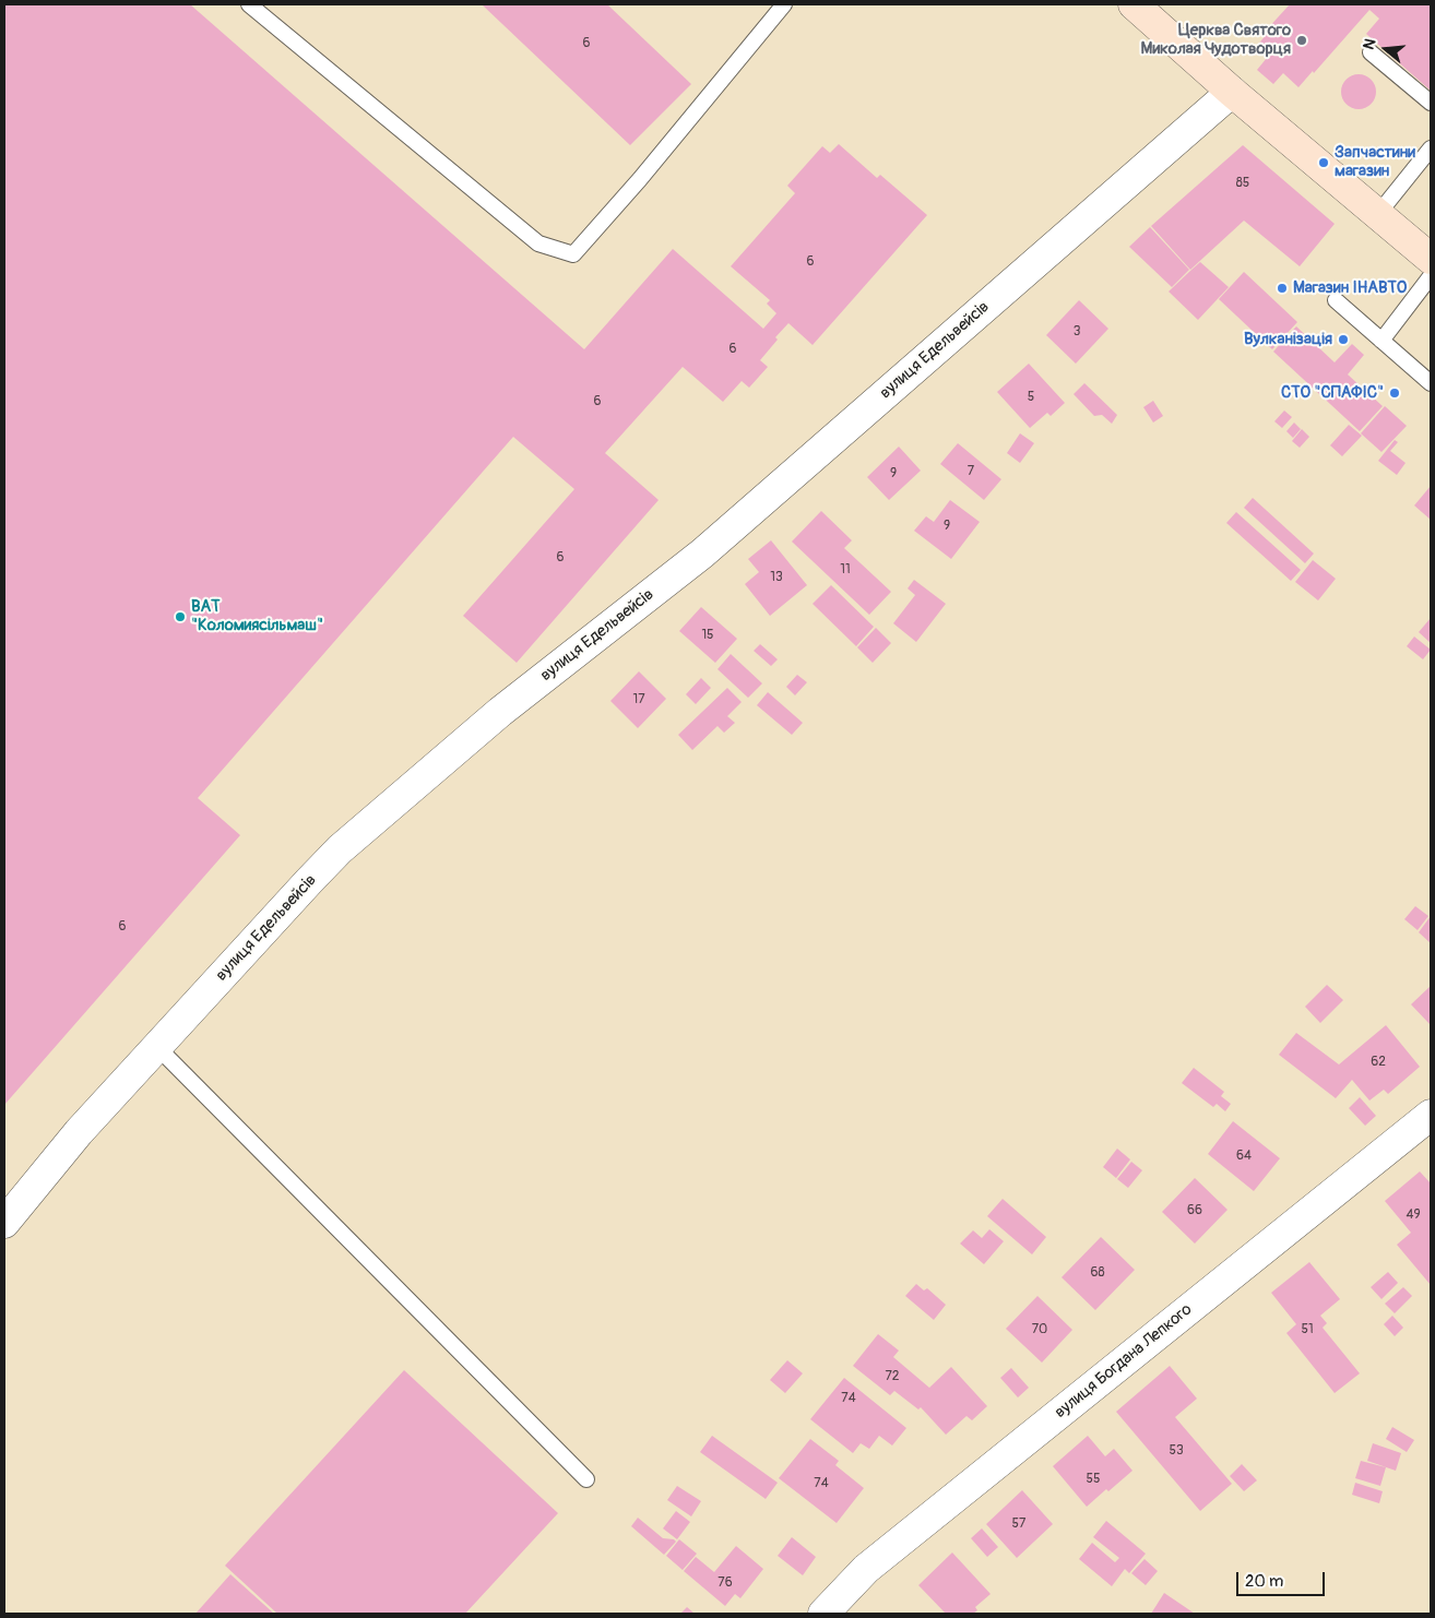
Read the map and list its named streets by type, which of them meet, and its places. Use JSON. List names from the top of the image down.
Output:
{
  "streets": {
    "street": ["вулиця Едельвейсів", "вулиця Богдана Лепкого"]
  },
  "places": [
    "Церква Святого Миколая Чудотворця",
    "Запчастини магазин",
    "Магазин ІНАВТО",
    "Вулканізація",
    "СТО \"СПАФІС\"",
    "ВАТ \"Коломиясільмаш\""
  ],
  "house_numbers": [
    "6",
    "85",
    "6",
    "3",
    "6",
    "5",
    "6",
    "7",
    "9",
    "9",
    "6",
    "11",
    "13",
    "15",
    "17",
    "6",
    "62",
    "64",
    "66",
    "49",
    "68",
    "70",
    "51",
    "72",
    "74",
    "53",
    "55",
    "74",
    "57",
    "76"
  ],
  "scale_bar": "20 m",
  "north": "left"
}
